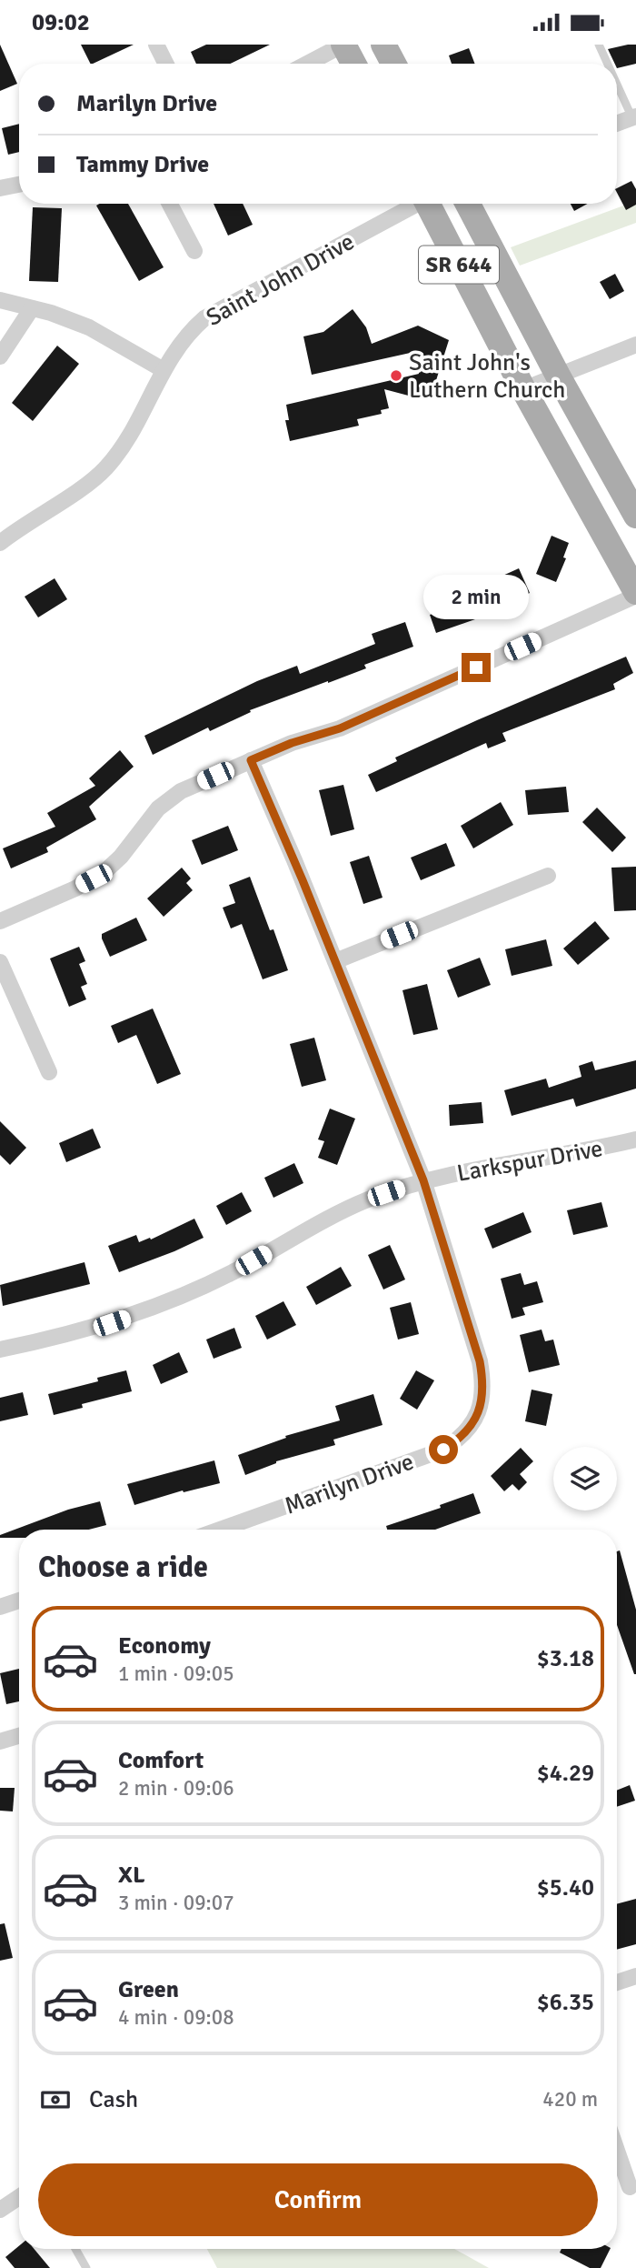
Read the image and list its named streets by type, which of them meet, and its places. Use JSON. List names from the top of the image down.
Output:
{
  "streets": {
    "main road": ["SR 644"],
    "street": ["Saint John Drive", "Larkspur Drive", "Marilyn Drive"]
  },
  "crossings": [
    ["Larkspur Drive", "Marilyn Drive"]
  ],
  "places": ["Saint John's Luthern Church"],
  "page": {
    "status": "09:02",
    "banner": ["Marilyn Drive", "Tammy Drive"],
    "bubble": "2 min",
    "heading": "Choose a ride",
    "list": [
      {
        "name": "Economy",
        "note": "1 min · 09:05",
        "value": "$3.18"
      },
      {
        "name": "Comfort",
        "note": "2 min · 09:06",
        "value": "$4.29"
      },
      {
        "name": "XL",
        "note": "3 min · 09:07",
        "value": "$5.40"
      },
      {
        "name": "Green",
        "note": "4 min · 09:08",
        "value": "$6.35"
      }
    ],
    "pay": ["Cash", "420 m"],
    "buttons": "Confirm"
  }
}
